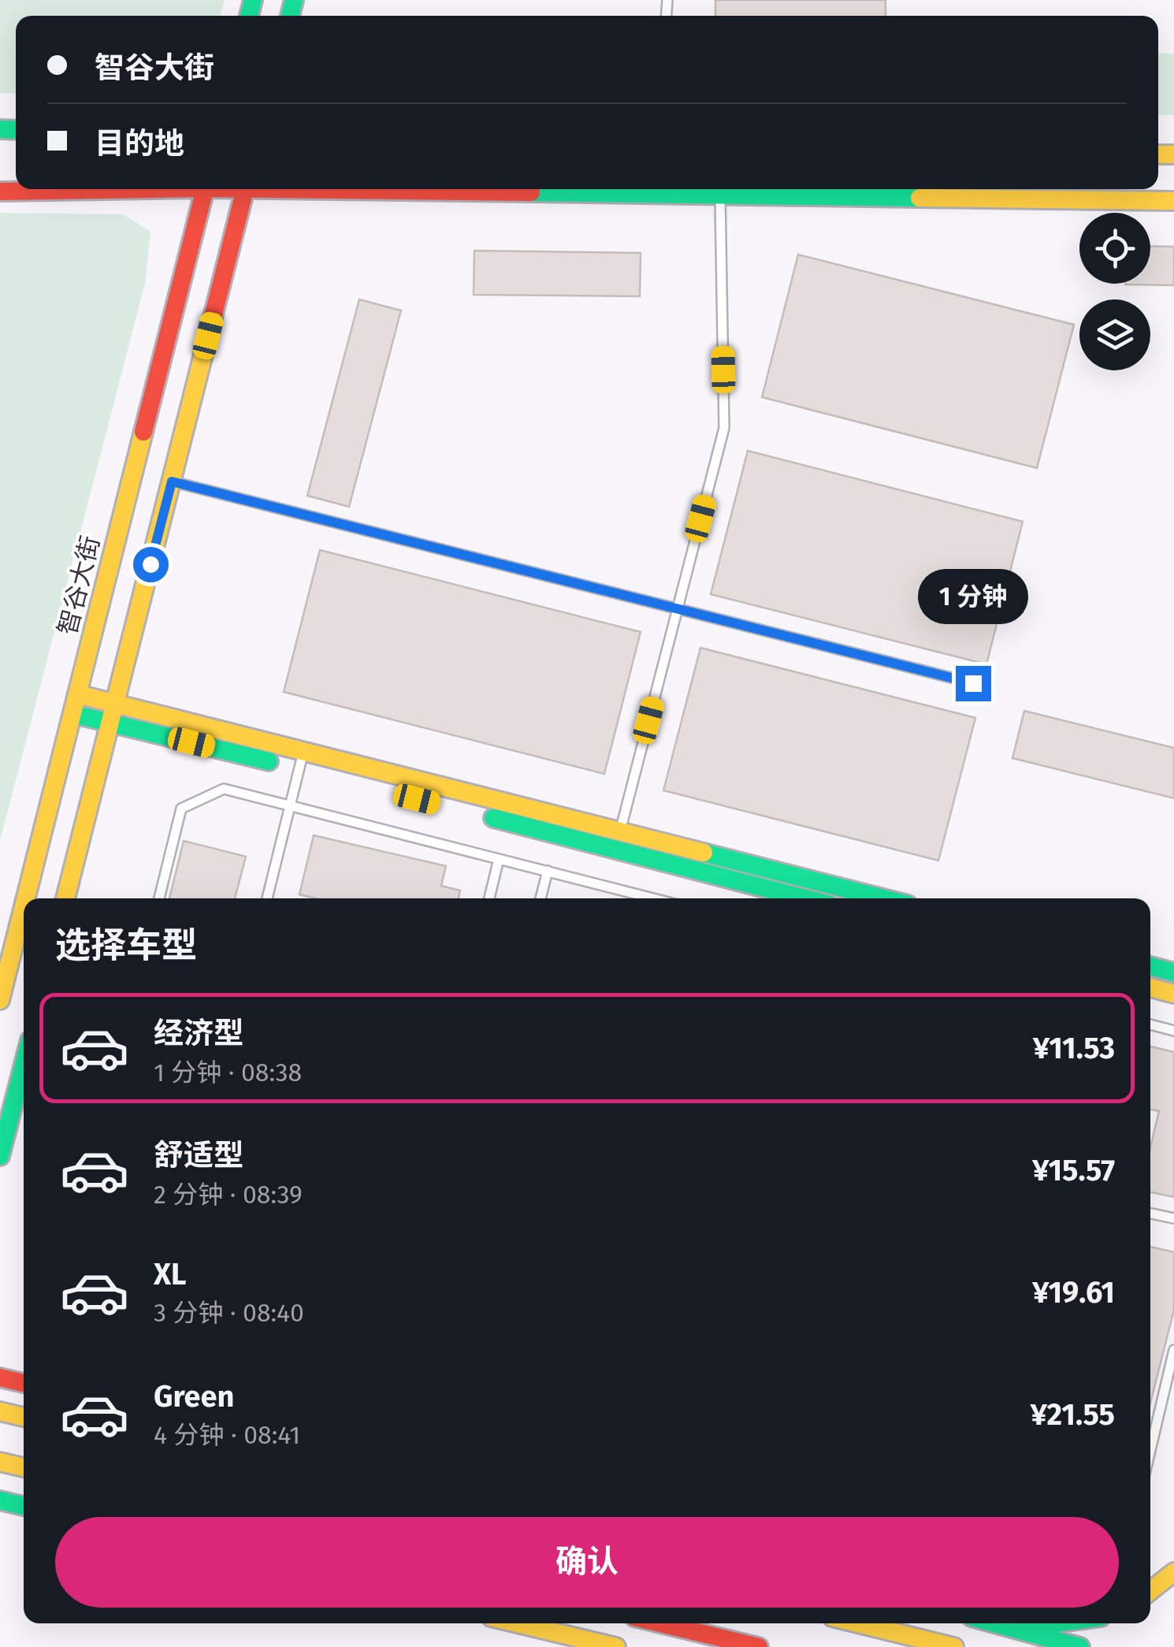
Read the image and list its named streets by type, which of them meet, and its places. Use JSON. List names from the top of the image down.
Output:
{
  "streets": {
    "street": ["智谷大街"]
  },
  "page": {
    "banner": ["智谷大街", "目的地"],
    "bubble": "1 分钟",
    "heading": "选择车型",
    "list": [
      {
        "name": "经济型",
        "note": "1 分钟 · 08:38",
        "value": "¥11.53"
      },
      {
        "name": "舒适型",
        "note": "2 分钟 · 08:39",
        "value": "¥15.57"
      },
      {
        "name": "XL",
        "note": "3 分钟 · 08:40",
        "value": "¥19.61"
      },
      {
        "name": "Green",
        "note": "4 分钟 · 08:41",
        "value": "¥21.55"
      }
    ],
    "buttons": "确认"
  }
}
